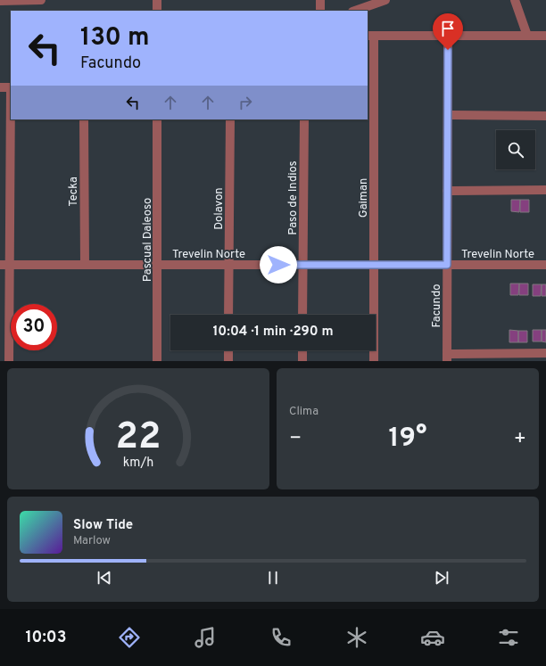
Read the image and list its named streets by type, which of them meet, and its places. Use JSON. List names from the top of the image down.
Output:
{
  "streets": {
    "street": [
      "Tecka",
      "Paso de Indios",
      "Gaiman",
      "Dolavon",
      "Pascual Daleoso",
      "Trevelin Norte",
      "Facundo"
    ]
  },
  "crossings": [
    ["Tecka", "Trevelin Norte"],
    ["Paso de Indios", "Trevelin Norte"],
    ["Gaiman", "Trevelin Norte"],
    ["Dolavon", "Trevelin Norte"],
    ["Pascual Daleoso", "Trevelin Norte"],
    ["Trevelin Norte", "Facundo"]
  ],
  "page": {
    "turn": ["130 m", "Facundo"],
    "limit": "30",
    "trip": "10:04 · 1 min · 290 m",
    "tile": "Clima",
    "heat": ["−", "19°", "+"],
    "song": ["Slow Tide", "Marlow"],
    "tabs": "10:03",
    "gauge": ["22", "km/h"]
  }
}
